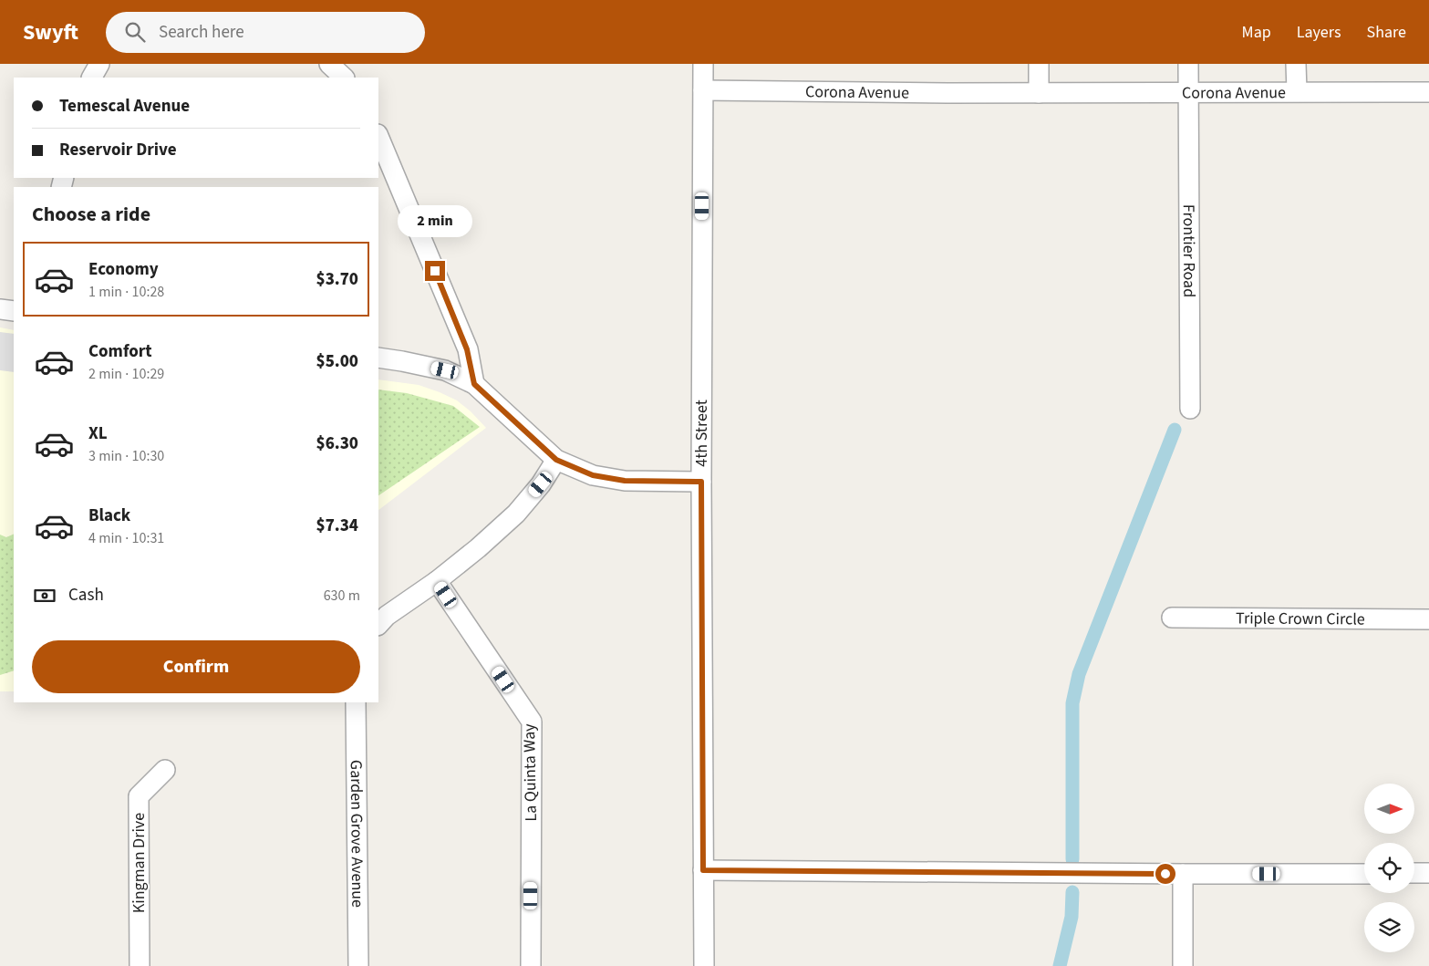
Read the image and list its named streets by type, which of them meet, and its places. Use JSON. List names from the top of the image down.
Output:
{
  "streets": {
    "street": [
      "Corona Avenue",
      "Frontier Road",
      "4th Street",
      "Triple Crown Circle",
      "La Quinta Way",
      "Garden Grove Avenue",
      "Kingman Drive"
    ]
  },
  "crossings": [
    ["Corona Avenue", "Frontier Road"],
    ["Corona Avenue", "4th Street"]
  ],
  "north": "right",
  "page": {
    "header": "Swyft",
    "search": "Search here",
    "nav": ["Map", "Layers", "Share"],
    "banner": ["Temescal Avenue", "Reservoir Drive"],
    "heading": "Choose a ride",
    "bubble": "2 min",
    "list": [
      {
        "name": "Economy",
        "note": "1 min · 10:28",
        "value": "$3.70"
      },
      {
        "name": "Comfort",
        "note": "2 min · 10:29",
        "value": "$5.00"
      },
      {
        "name": "XL",
        "note": "3 min · 10:30",
        "value": "$6.30"
      },
      {
        "name": "Black",
        "note": "4 min · 10:31",
        "value": "$7.34"
      }
    ],
    "pay": ["Cash", "630 m"],
    "buttons": "Confirm"
  }
}
